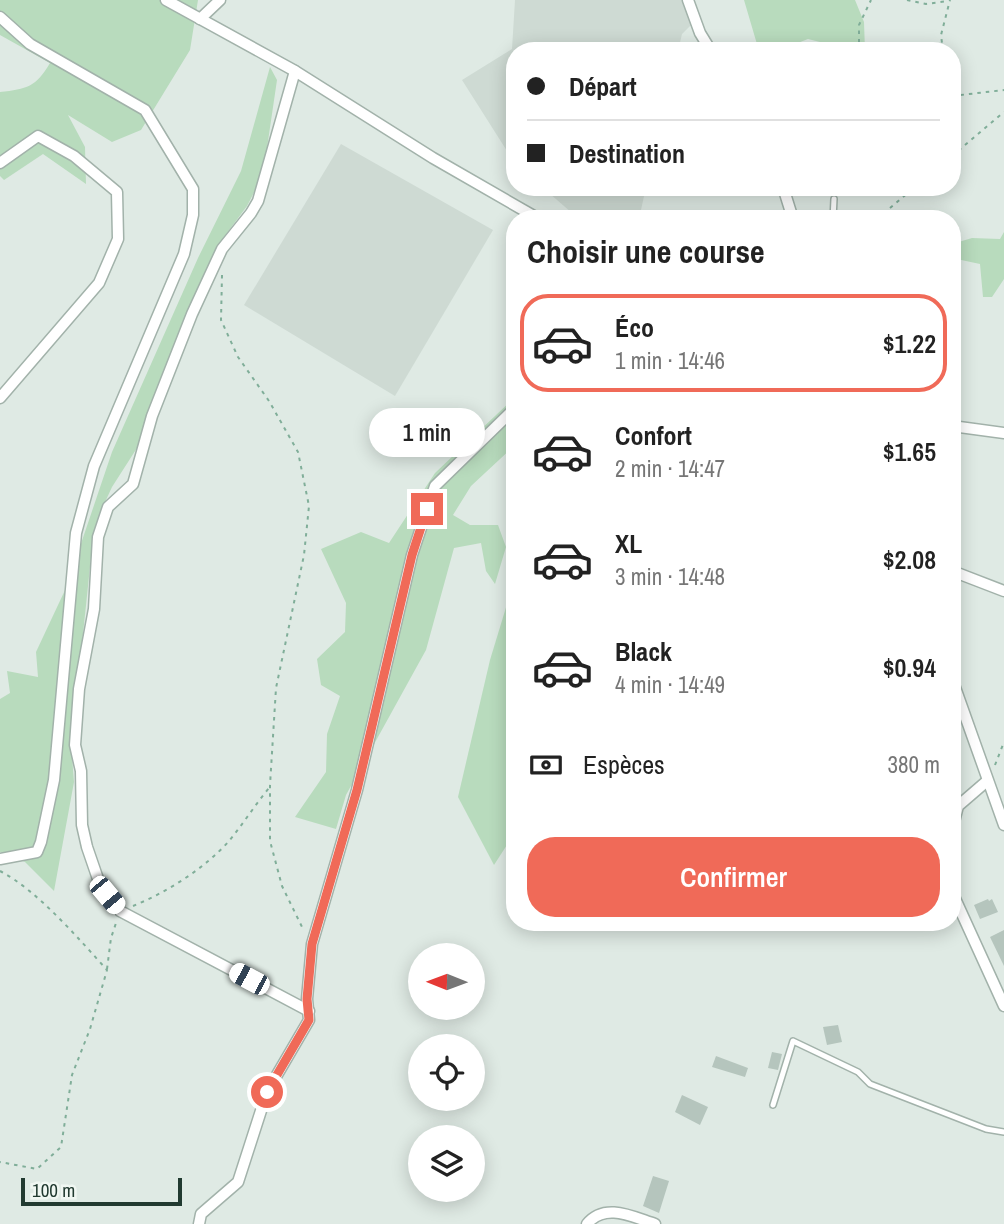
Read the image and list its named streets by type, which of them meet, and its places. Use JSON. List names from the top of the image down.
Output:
{
  "scale_bar": "100 m",
  "north": "left",
  "page": {
    "banner": ["Départ", "Destination"],
    "heading": "Choisir une course",
    "list": [
      {
        "name": "Éco",
        "note": "1 min · 14:46",
        "value": "$1.22"
      },
      {
        "name": "Confort",
        "note": "2 min · 14:47",
        "value": "$1.65"
      },
      {
        "name": "XL",
        "note": "3 min · 14:48",
        "value": "$2.08"
      },
      {
        "name": "Black",
        "note": "4 min · 14:49",
        "value": "$0.94"
      }
    ],
    "bubble": "1 min",
    "pay": ["Espèces", "380 m"],
    "buttons": "Confirmer",
    "scale": "100 m"
  }
}
